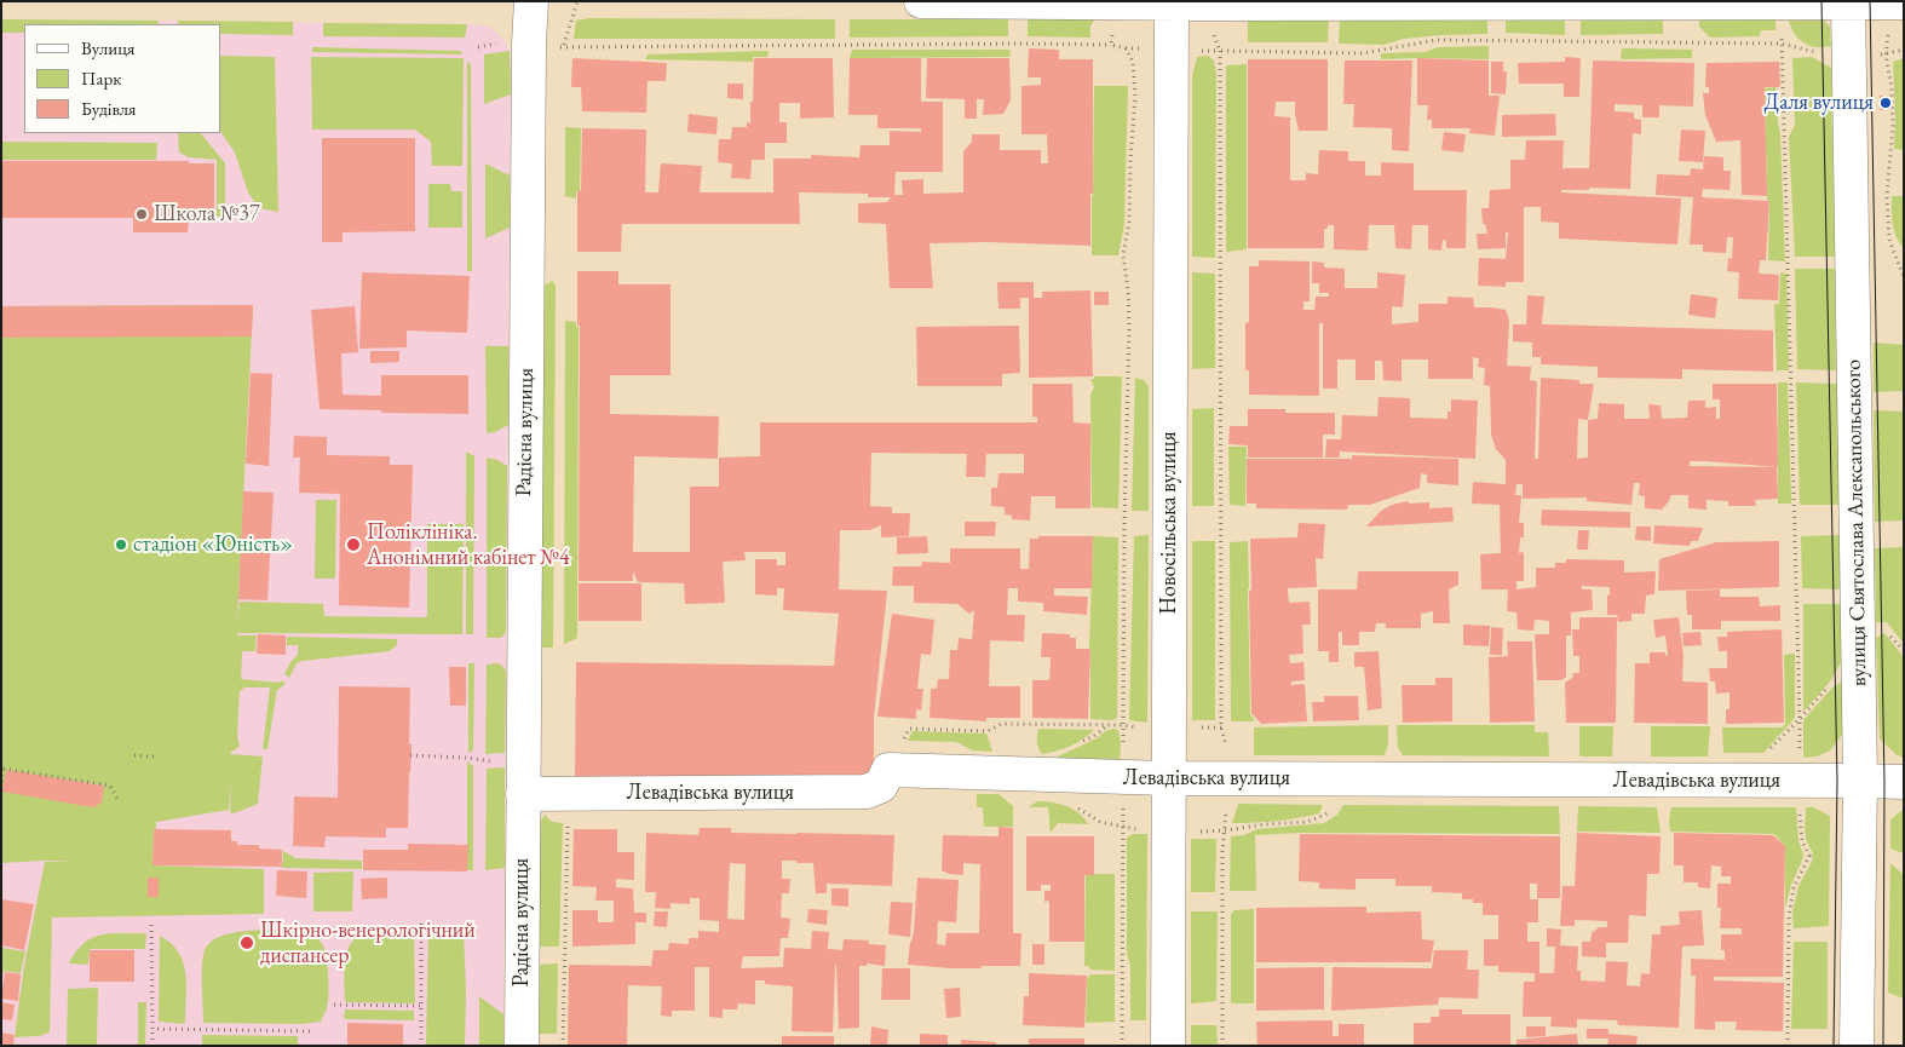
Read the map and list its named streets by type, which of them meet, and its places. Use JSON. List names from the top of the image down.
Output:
{
  "streets": {
    "street": [
      "Радісна вулиця",
      "Новосільська вулиця",
      "вулиця Святослава Алексапольського",
      "Левадівська вулиця"
    ]
  },
  "crossings": [
    ["Радісна вулиця", "Левадівська вулиця"],
    ["Новосільська вулиця", "Левадівська вулиця"],
    ["вулиця Святослава Алексапольського", "Левадівська вулиця"]
  ],
  "places": [
    "Даля вулиця",
    "Школа №37",
    "стадіон «Юність»",
    "Поліклініка. Анонімний кабінет №4",
    "Шкірно-венерологічний диспансер"
  ],
  "legend": ["Вулиця", "Парк", "Будівля"]
}
